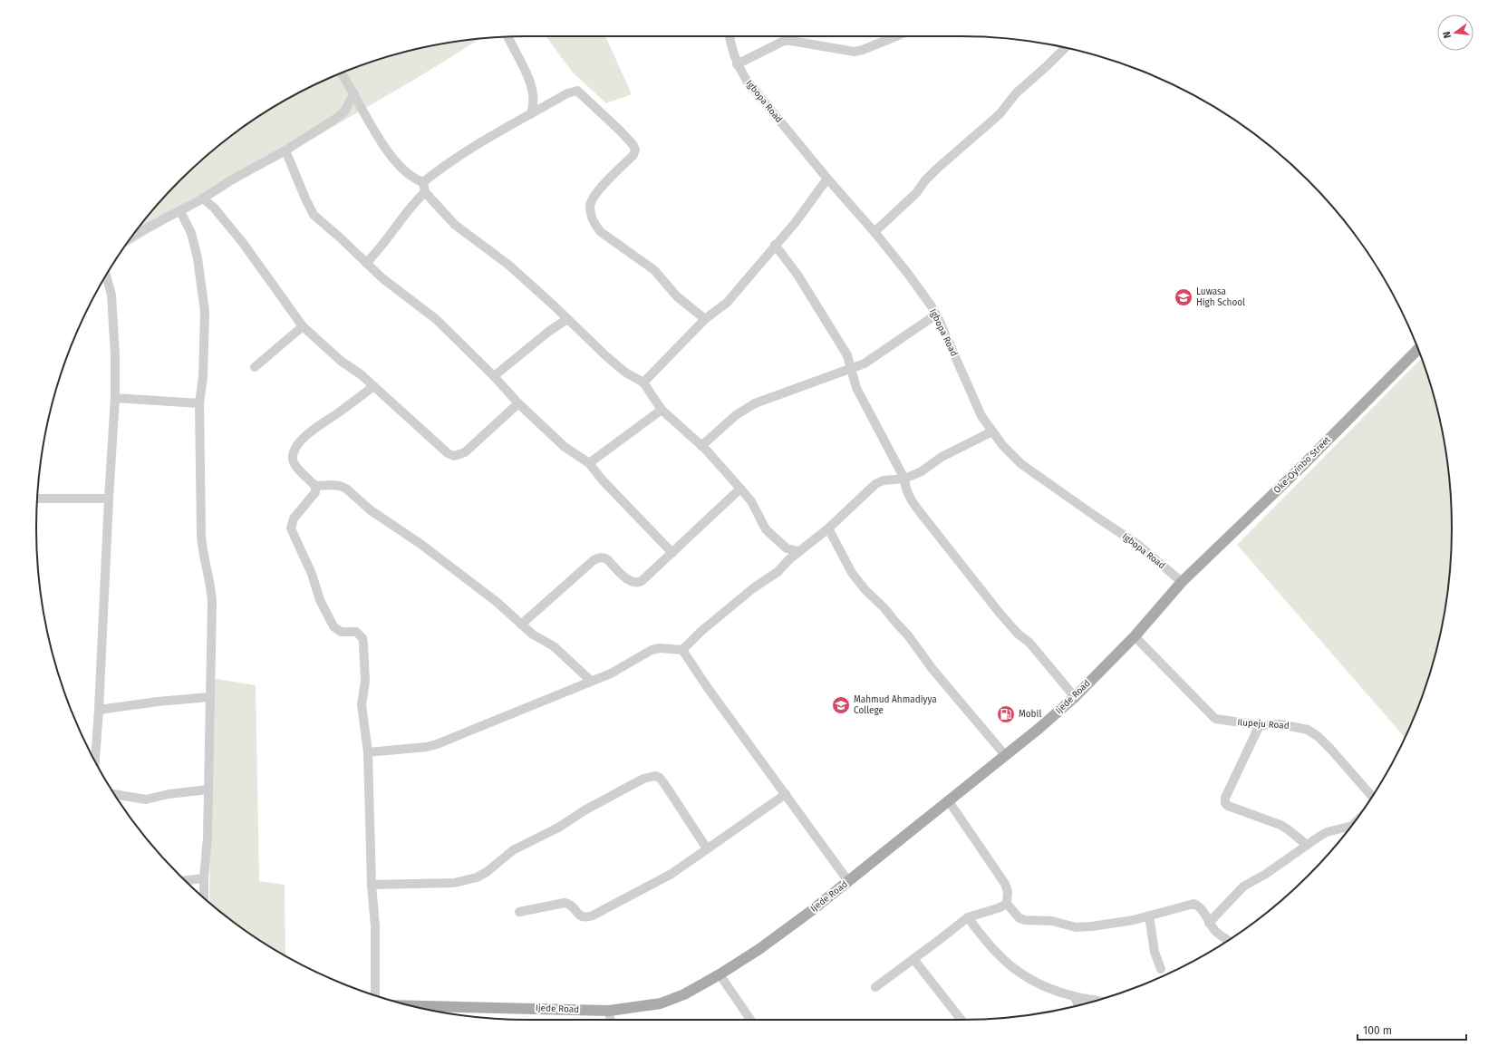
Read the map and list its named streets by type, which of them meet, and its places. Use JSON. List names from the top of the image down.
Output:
{
  "streets": {
    "main road": ["Oke-Oyinbo Street", "Ijede Road"],
    "street": ["Igbopa Road", "Ilupeju Road"]
  },
  "crossings": [
    ["Igbopa Road", "Oke-Oyinbo Street"],
    ["Igbopa Road", "Ijede Road"],
    ["Oke-Oyinbo Street", "Ijede Road"],
    ["Ijede Road", "Ilupeju Road"]
  ],
  "places": {
    "school or university": ["Luwasa High School", "Mahmud Ahmadiyya College"],
    "fuel station": ["Mobil"]
  },
  "scale_bar": "100 m",
  "north": "left"
}
